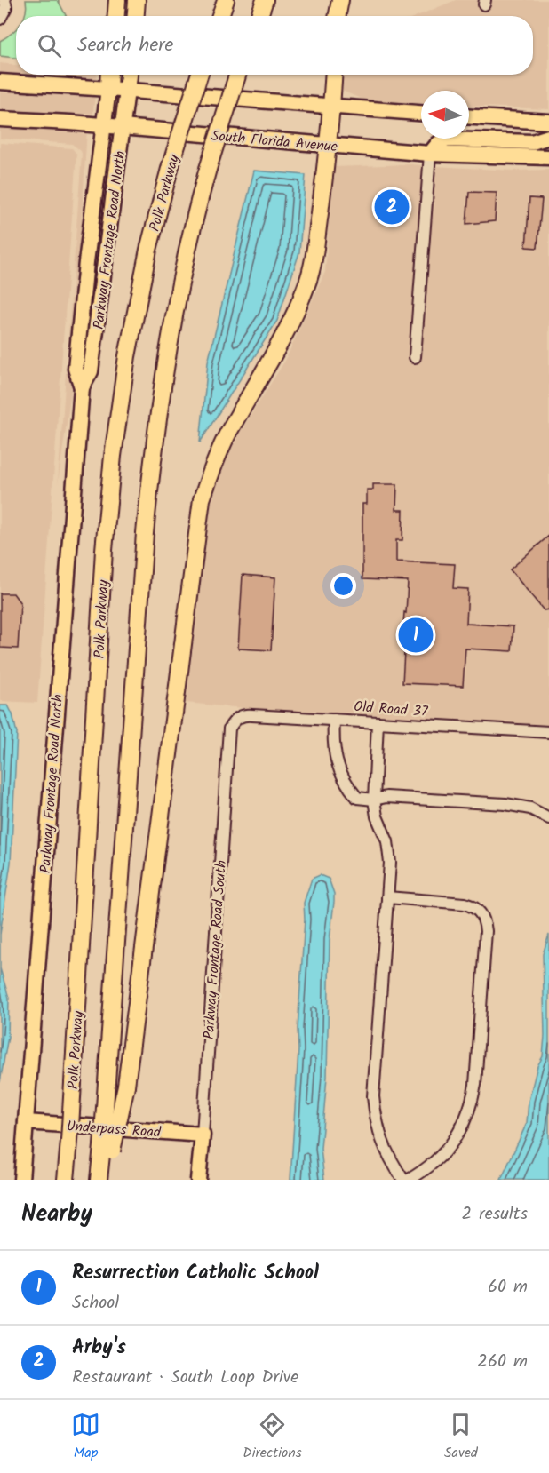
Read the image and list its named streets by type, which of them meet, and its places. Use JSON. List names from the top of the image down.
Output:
{
  "streets": {
    "highway": ["Polk Parkway"],
    "main road": [
      "South Florida Avenue",
      "Parkway Frontage Road North",
      "Parkway Frontage Road South",
      "Underpass Road"
    ],
    "street": ["Old Road 37"]
  },
  "crossings": [
    ["South Florida Avenue", "Parkway Frontage Road North"],
    ["Parkway Frontage Road North", "Underpass Road"],
    ["Old Road 37", "Parkway Frontage Road South"],
    ["Parkway Frontage Road South", "Underpass Road"]
  ],
  "north": "left",
  "page": {
    "search": "Search here",
    "pins": ["2", "1"],
    "heading": ["Nearby", "2 results"],
    "list": [
      {
        "mark": "1",
        "name": "Resurrection Catholic School",
        "note": "School",
        "value": "60 m"
      },
      {
        "mark": "2",
        "name": "Arby's",
        "note": "Restaurant · South Loop Drive",
        "value": "260 m"
      }
    ],
    "nav": ["Map", "Directions", "Saved"]
  }
}
